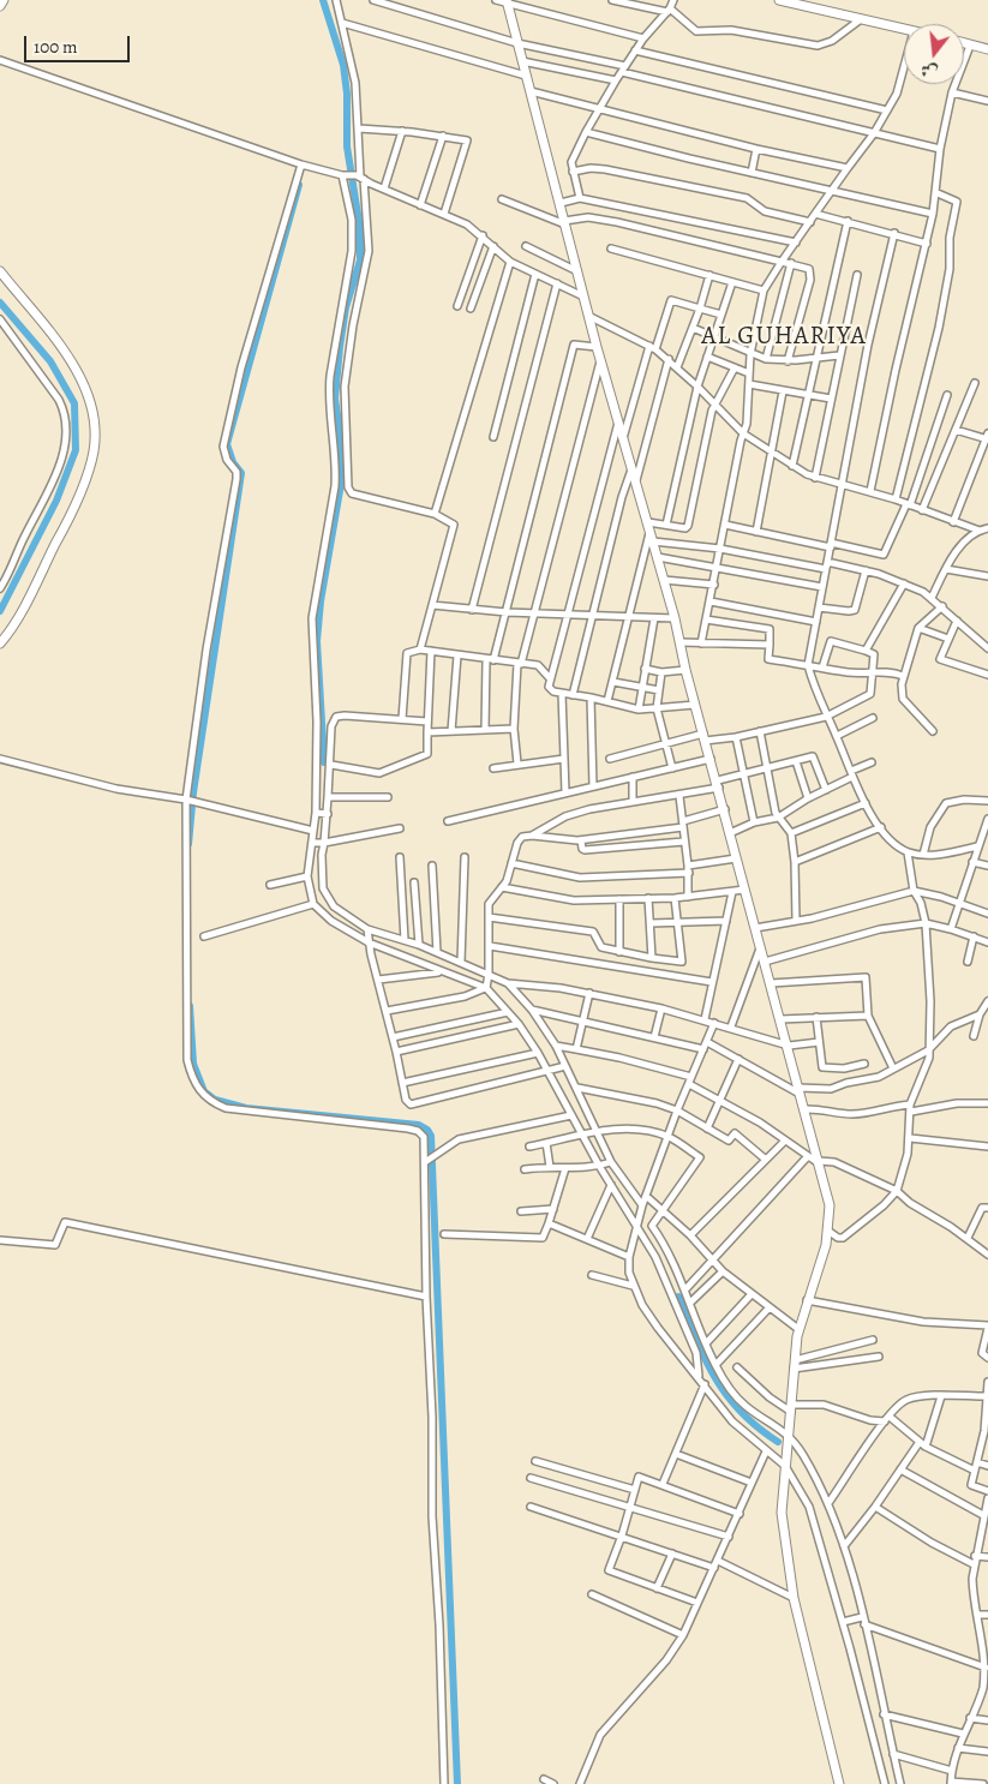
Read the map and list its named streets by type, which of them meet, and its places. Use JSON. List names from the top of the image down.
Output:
{
  "districts": ["AL GUHARIYA"],
  "scale_bar": "100 m",
  "north": "bottom"
}
